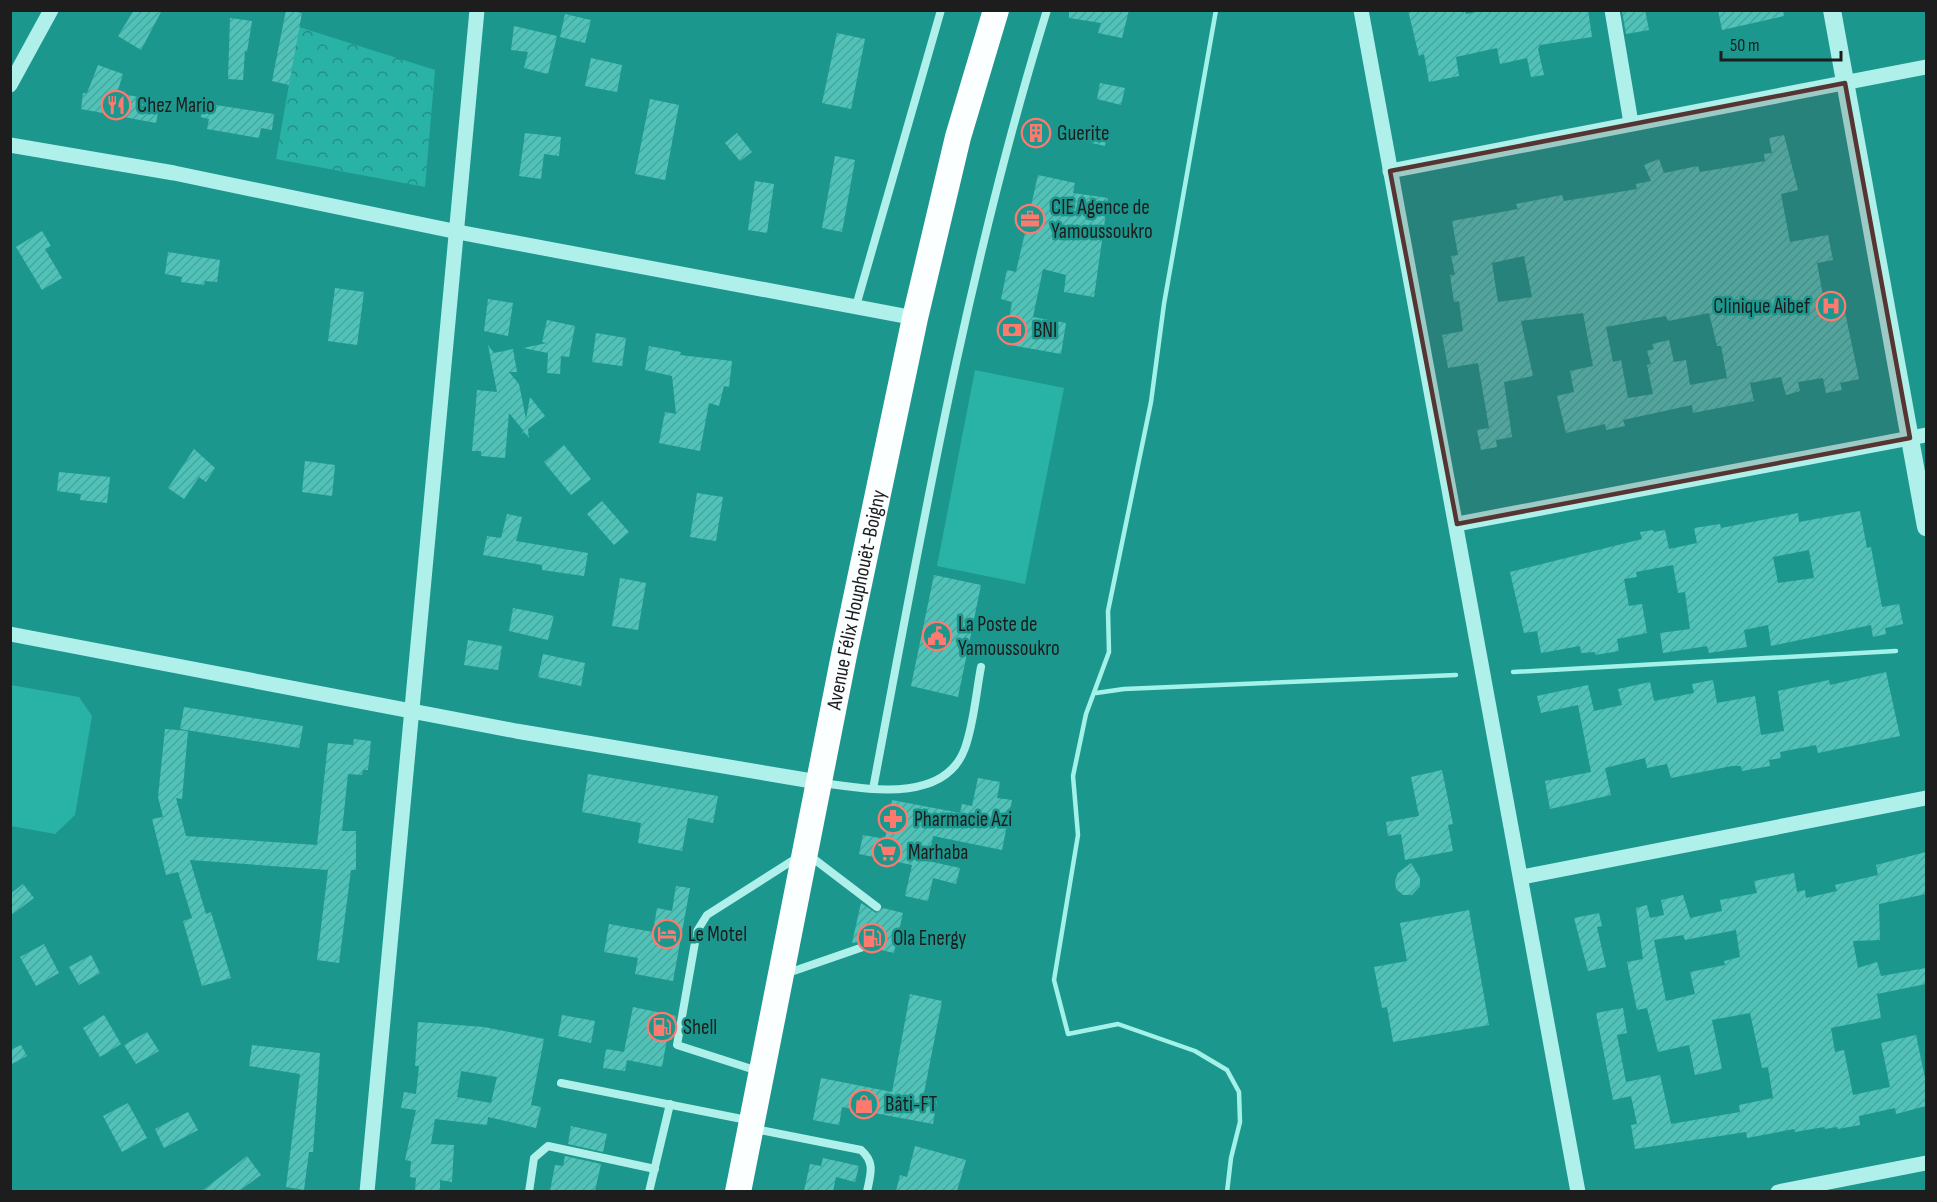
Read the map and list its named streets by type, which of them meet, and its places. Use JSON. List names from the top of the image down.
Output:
{
  "streets": {
    "highway": ["Avenue Félix Houphouët-Boigny"]
  },
  "places": {
    "restaurant": ["Chez Mario"],
    "building": ["Guerite"],
    "office": ["CIE Agence de Yamoussoukro"],
    "hospital": ["Clinique Aibef"],
    "bank": ["BNI"],
    "public building": ["La Poste de Yamoussoukro"],
    "pharmacy": ["Pharmacie Azi"],
    "supermarket": ["Marhaba"],
    "hotel": ["Le Motel"],
    "fuel station": ["Ola Energy", "Shell"],
    "shop": ["Bâti-FT"]
  },
  "scale_bar": "50 m"
}
